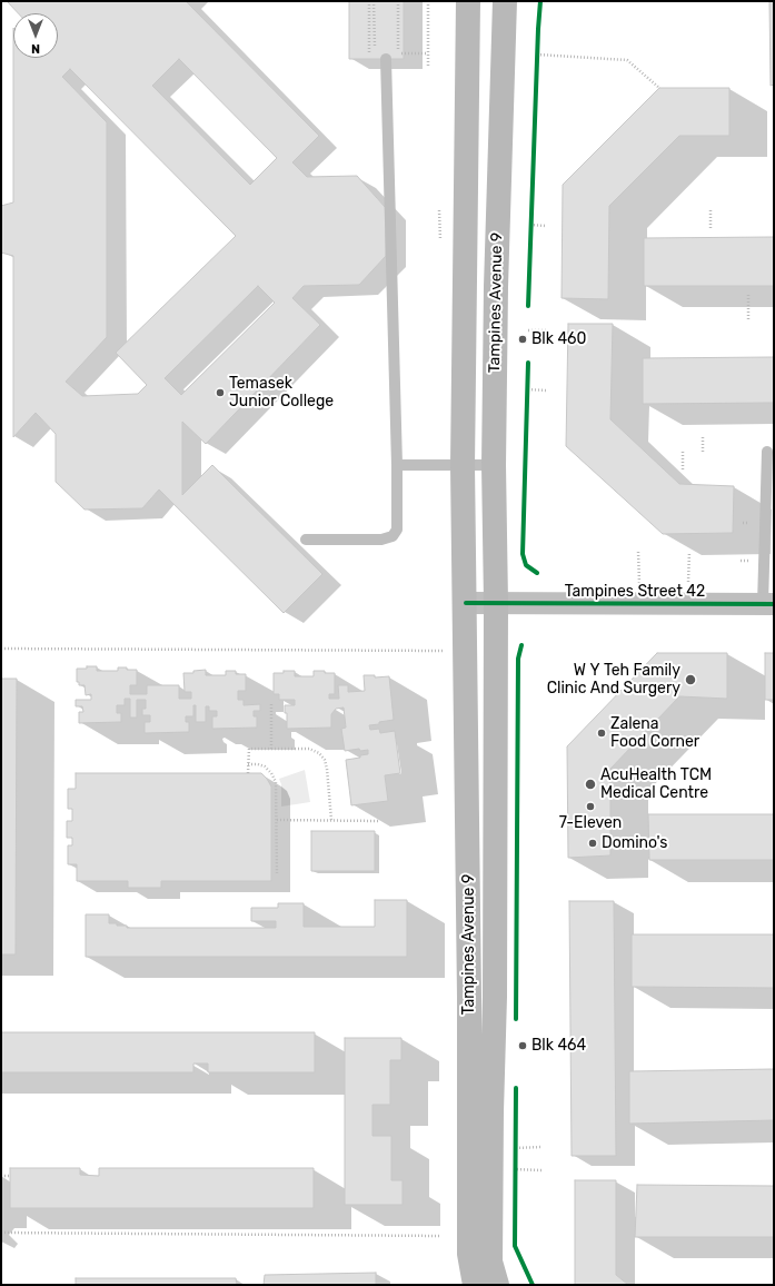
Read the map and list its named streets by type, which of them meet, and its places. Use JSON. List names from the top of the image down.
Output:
{
  "streets": {
    "main road": ["Tampines Avenue 9"],
    "street": ["Tampines Street 42"]
  },
  "crossings": [
    ["Tampines Avenue 9", "Tampines Street 42"]
  ],
  "places": [
    "Blk 460",
    "Temasek Junior College",
    "W Y Teh Family Clinic And Surgery",
    "Zalena Food Corner",
    "AcuHealth TCM Medical Centre",
    "7-Eleven",
    "Domino's",
    "Blk 464"
  ],
  "north": "bottom"
}
